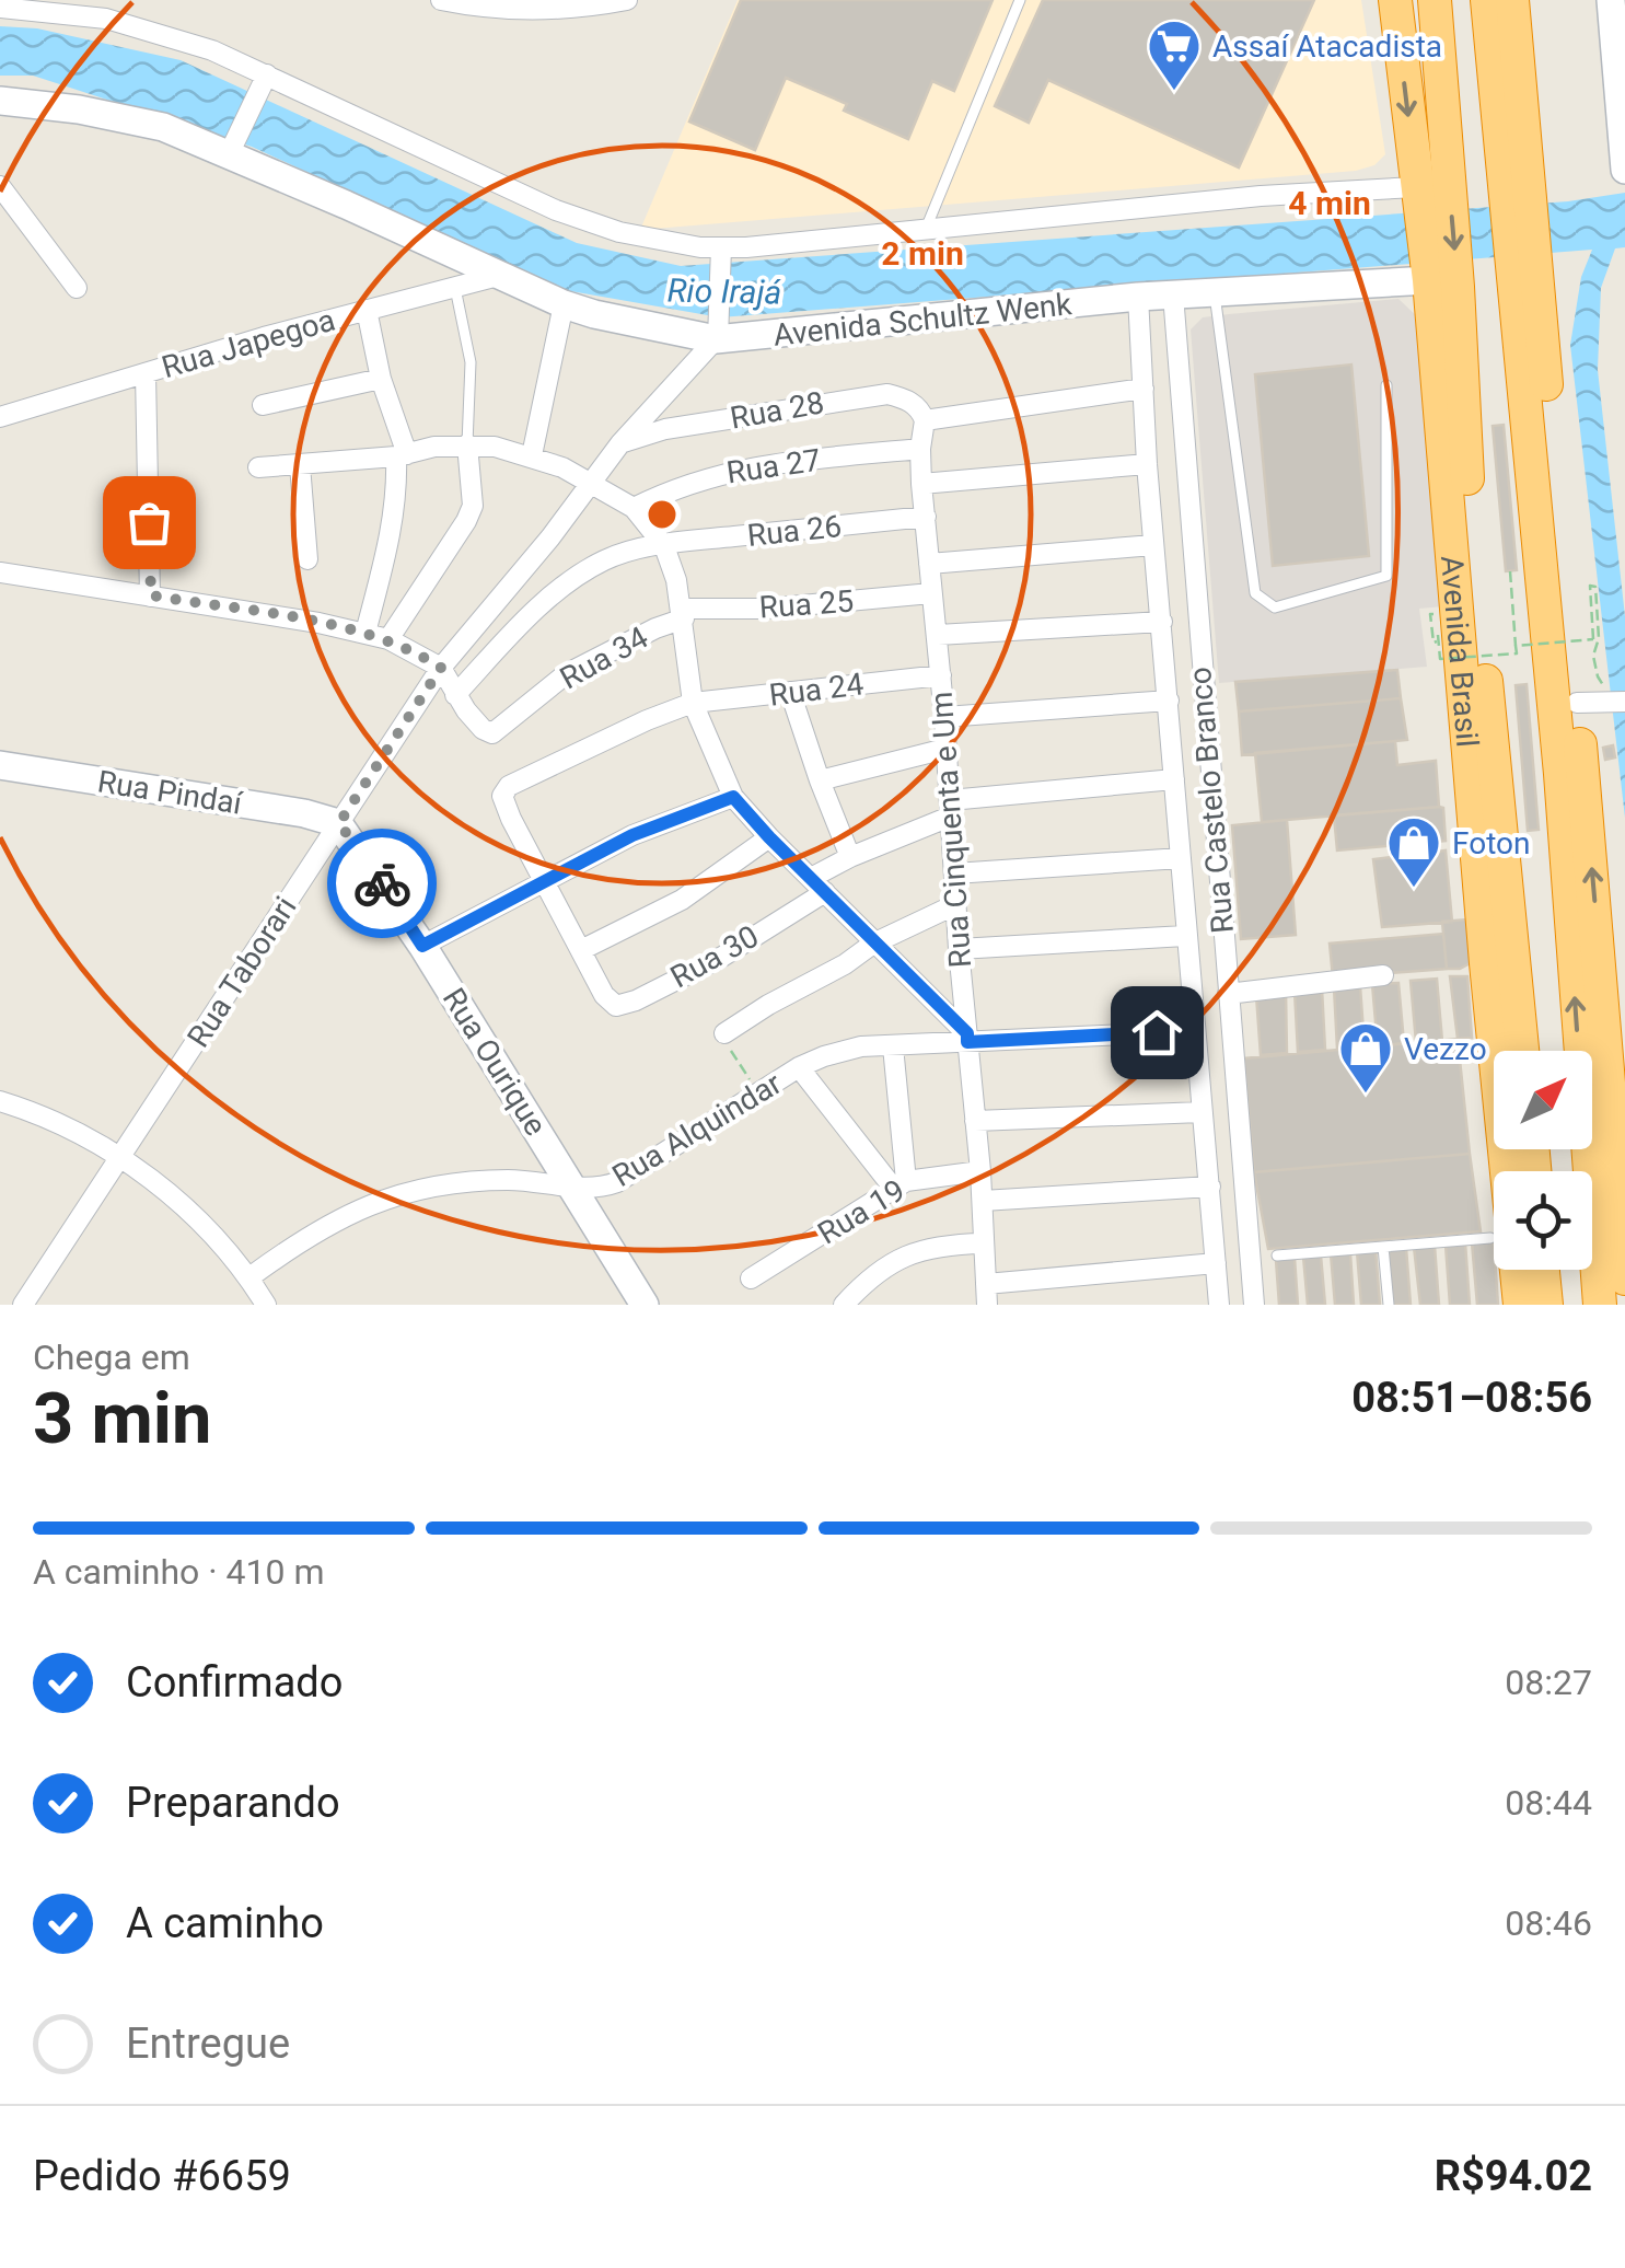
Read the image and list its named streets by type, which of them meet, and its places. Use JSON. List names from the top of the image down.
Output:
{
  "streets": {
    "highway": ["Avenida Brasil"],
    "street": [
      "Avenida Schultz Wenk",
      "Rua Japegoa",
      "Rua 28",
      "Rua 27",
      "Rua 26",
      "Rua 25",
      "Rua 34",
      "Rua 24",
      "Rua Pindaí",
      "Rua Castelo Branco",
      "Rua Cinquenta e Um",
      "Rua 30",
      "Rua Taborari",
      "Rua Ourique",
      "Rua Alquindar",
      "Rua 19"
    ]
  },
  "crossings": [
    ["Avenida Schultz Wenk", "Rua Japegoa"],
    ["Avenida Schultz Wenk", "Avenida Brasil"],
    ["Avenida Schultz Wenk", "Rua Castelo Branco"],
    ["Avenida Schultz Wenk", "Rua Taborari"],
    ["Rua 28", "Rua Cinquenta e Um"],
    ["Rua 28", "Rua Taborari"],
    ["Rua 27", "Rua Cinquenta e Um"],
    ["Rua 26", "Rua 34"],
    ["Rua 26", "Rua Cinquenta e Um"],
    ["Rua 25", "Rua 34"],
    ["Rua 25", "Rua Cinquenta e Um"],
    ["Rua 24", "Rua Cinquenta e Um"],
    ["Rua Pindaí", "Rua Taborari"],
    ["Rua Pindaí", "Rua Ourique"],
    ["Rua Castelo Branco", "Rua Alquindar"],
    ["Rua Cinquenta e Um", "Rua Alquindar"],
    ["Rua Cinquenta e Um", "Rua 19"],
    ["Rua Taborari", "Rua Ourique"],
    ["Rua Ourique", "Rua Alquindar"]
  ],
  "water": ["Rio Irajá"],
  "places": {
    "supermarket": ["Assaí Atacadista"],
    "shop": ["Foton", "Vezzo"]
  },
  "north": "top right",
  "page": {
    "heading": ["3 min", "Chega em", "08:51–08:56"],
    "panel": ["Pedido #6659", "R$94.02"],
    "bar": "A caminho · 410 m",
    "list": [
      ["Confirmado", "08:27"],
      ["Preparando", "08:44"],
      ["A caminho", "08:46"],
      "Entregue"
    ]
  },
  "rings": ["4 min", "2 min"]
}
